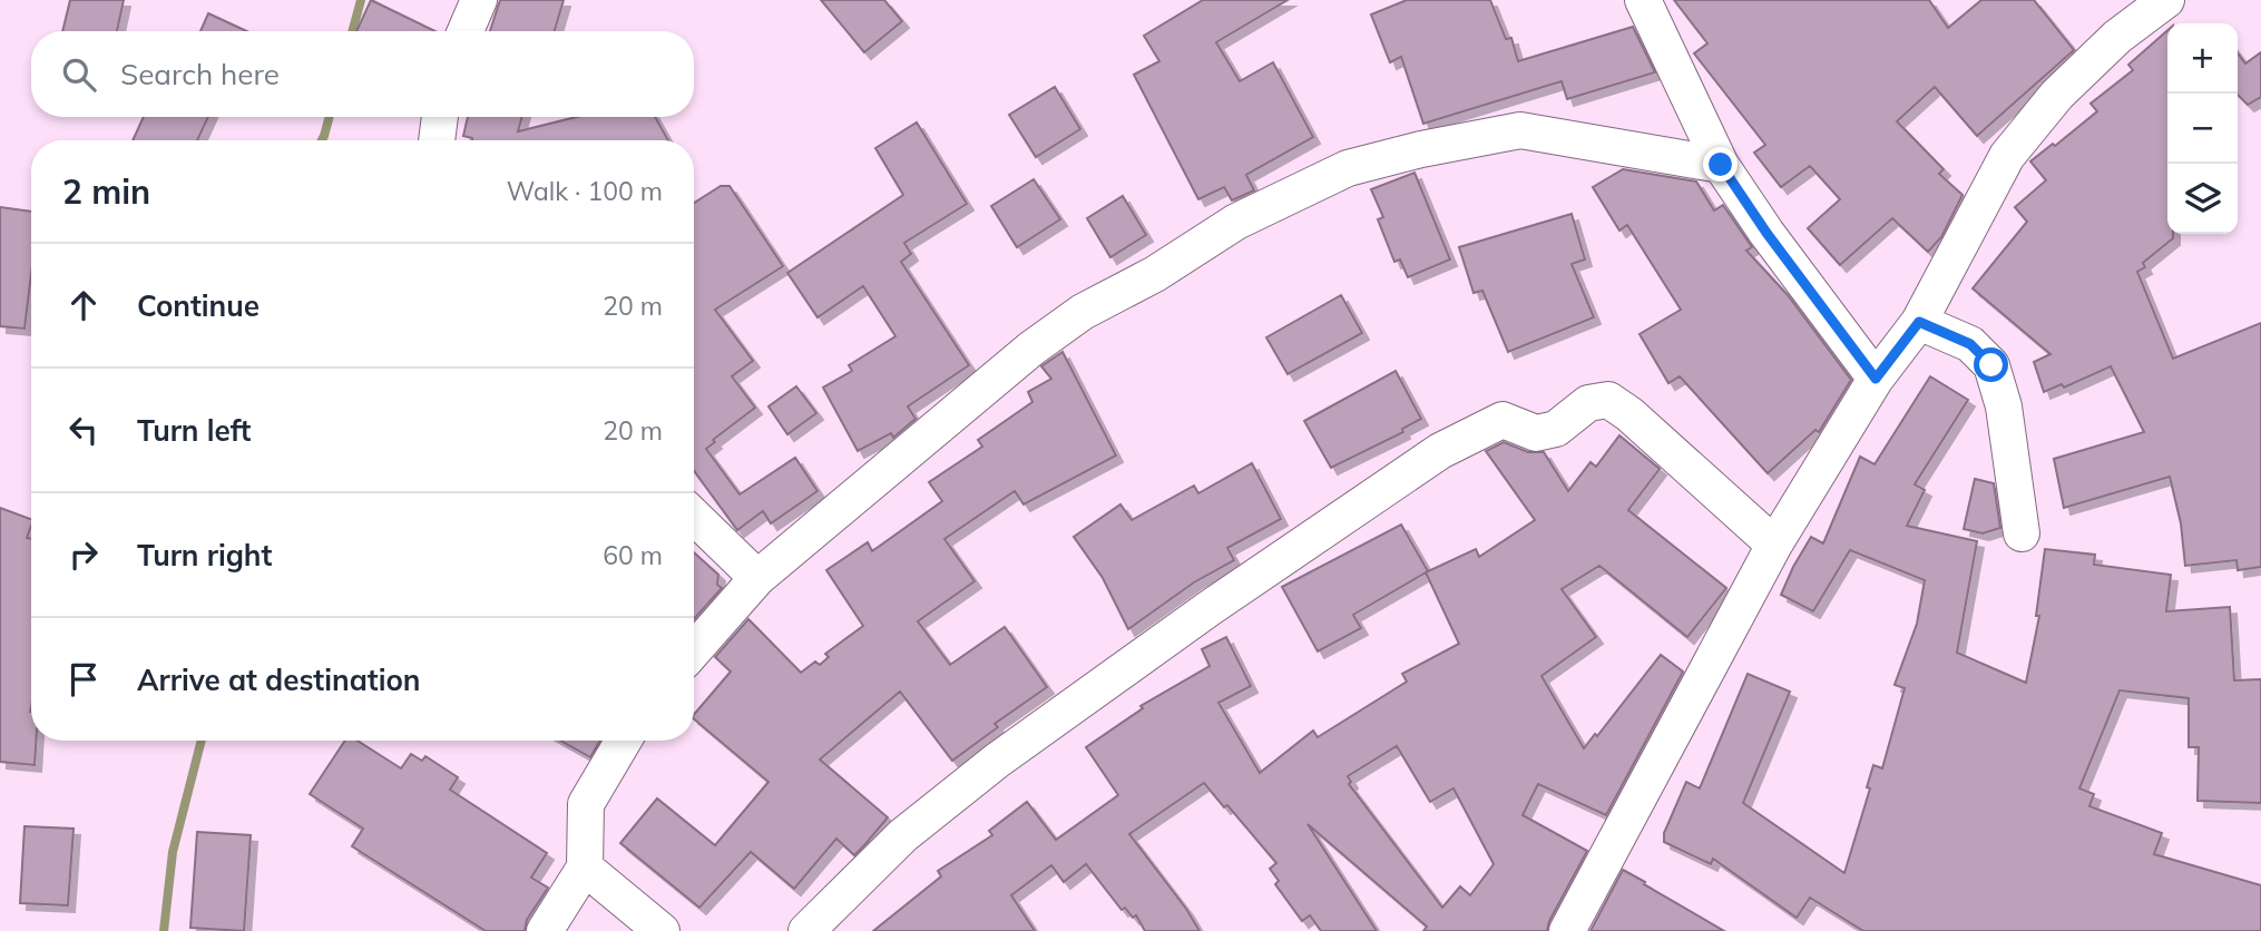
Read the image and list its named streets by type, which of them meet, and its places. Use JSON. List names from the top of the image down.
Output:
{
  "page": {
    "map_buttons": ["+", "−"],
    "search": "Search here",
    "heading": ["2 min", "Walk · 100 m"],
    "list": [
      ["Continue", "20 m"],
      ["Turn left", "20 m"],
      ["Turn right", "60 m"],
      "Arrive at destination"
    ]
  }
}
